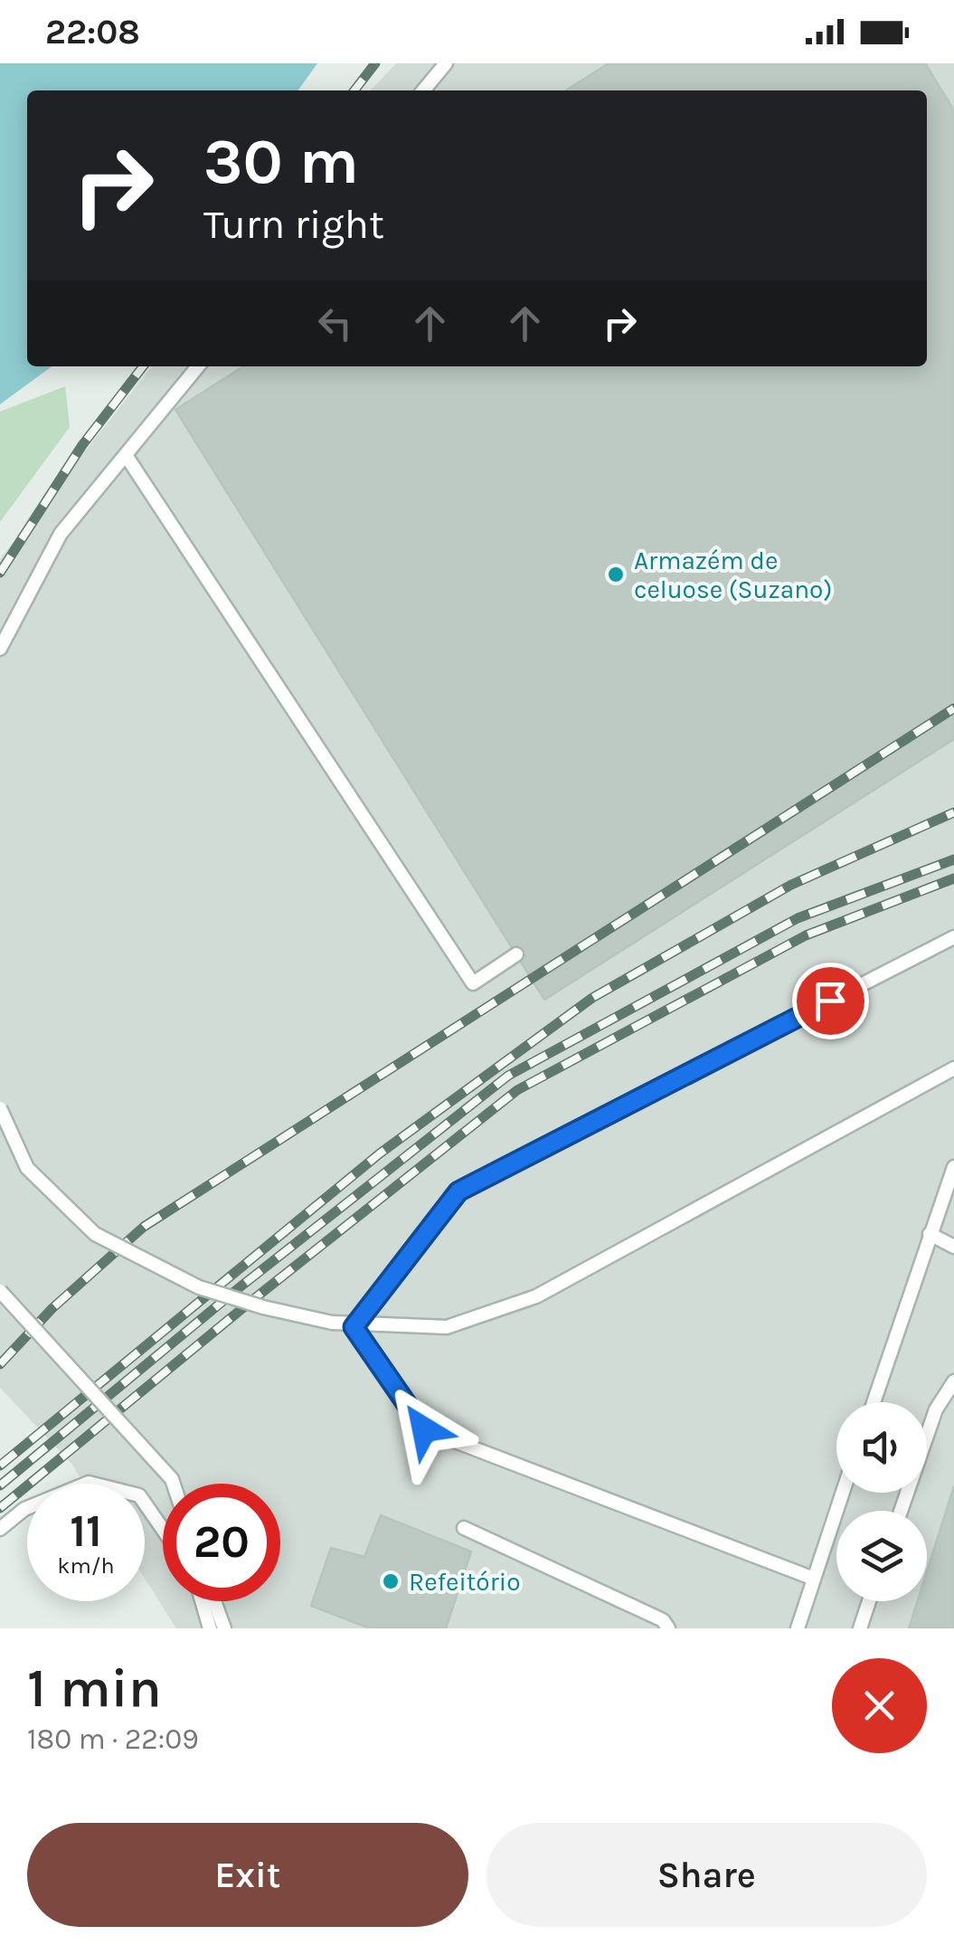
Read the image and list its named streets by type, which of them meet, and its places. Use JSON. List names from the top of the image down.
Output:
{
  "places": ["Armazém de celuose (Suzano)", "Refeitório"],
  "page": {
    "status": "22:08",
    "turn": ["30 m", "Turn right"],
    "speed": "11 km/h",
    "limit": "20",
    "heading": ["1 min", "180 m · 22:09"],
    "buttons": ["Exit", "Share"]
  }
}
